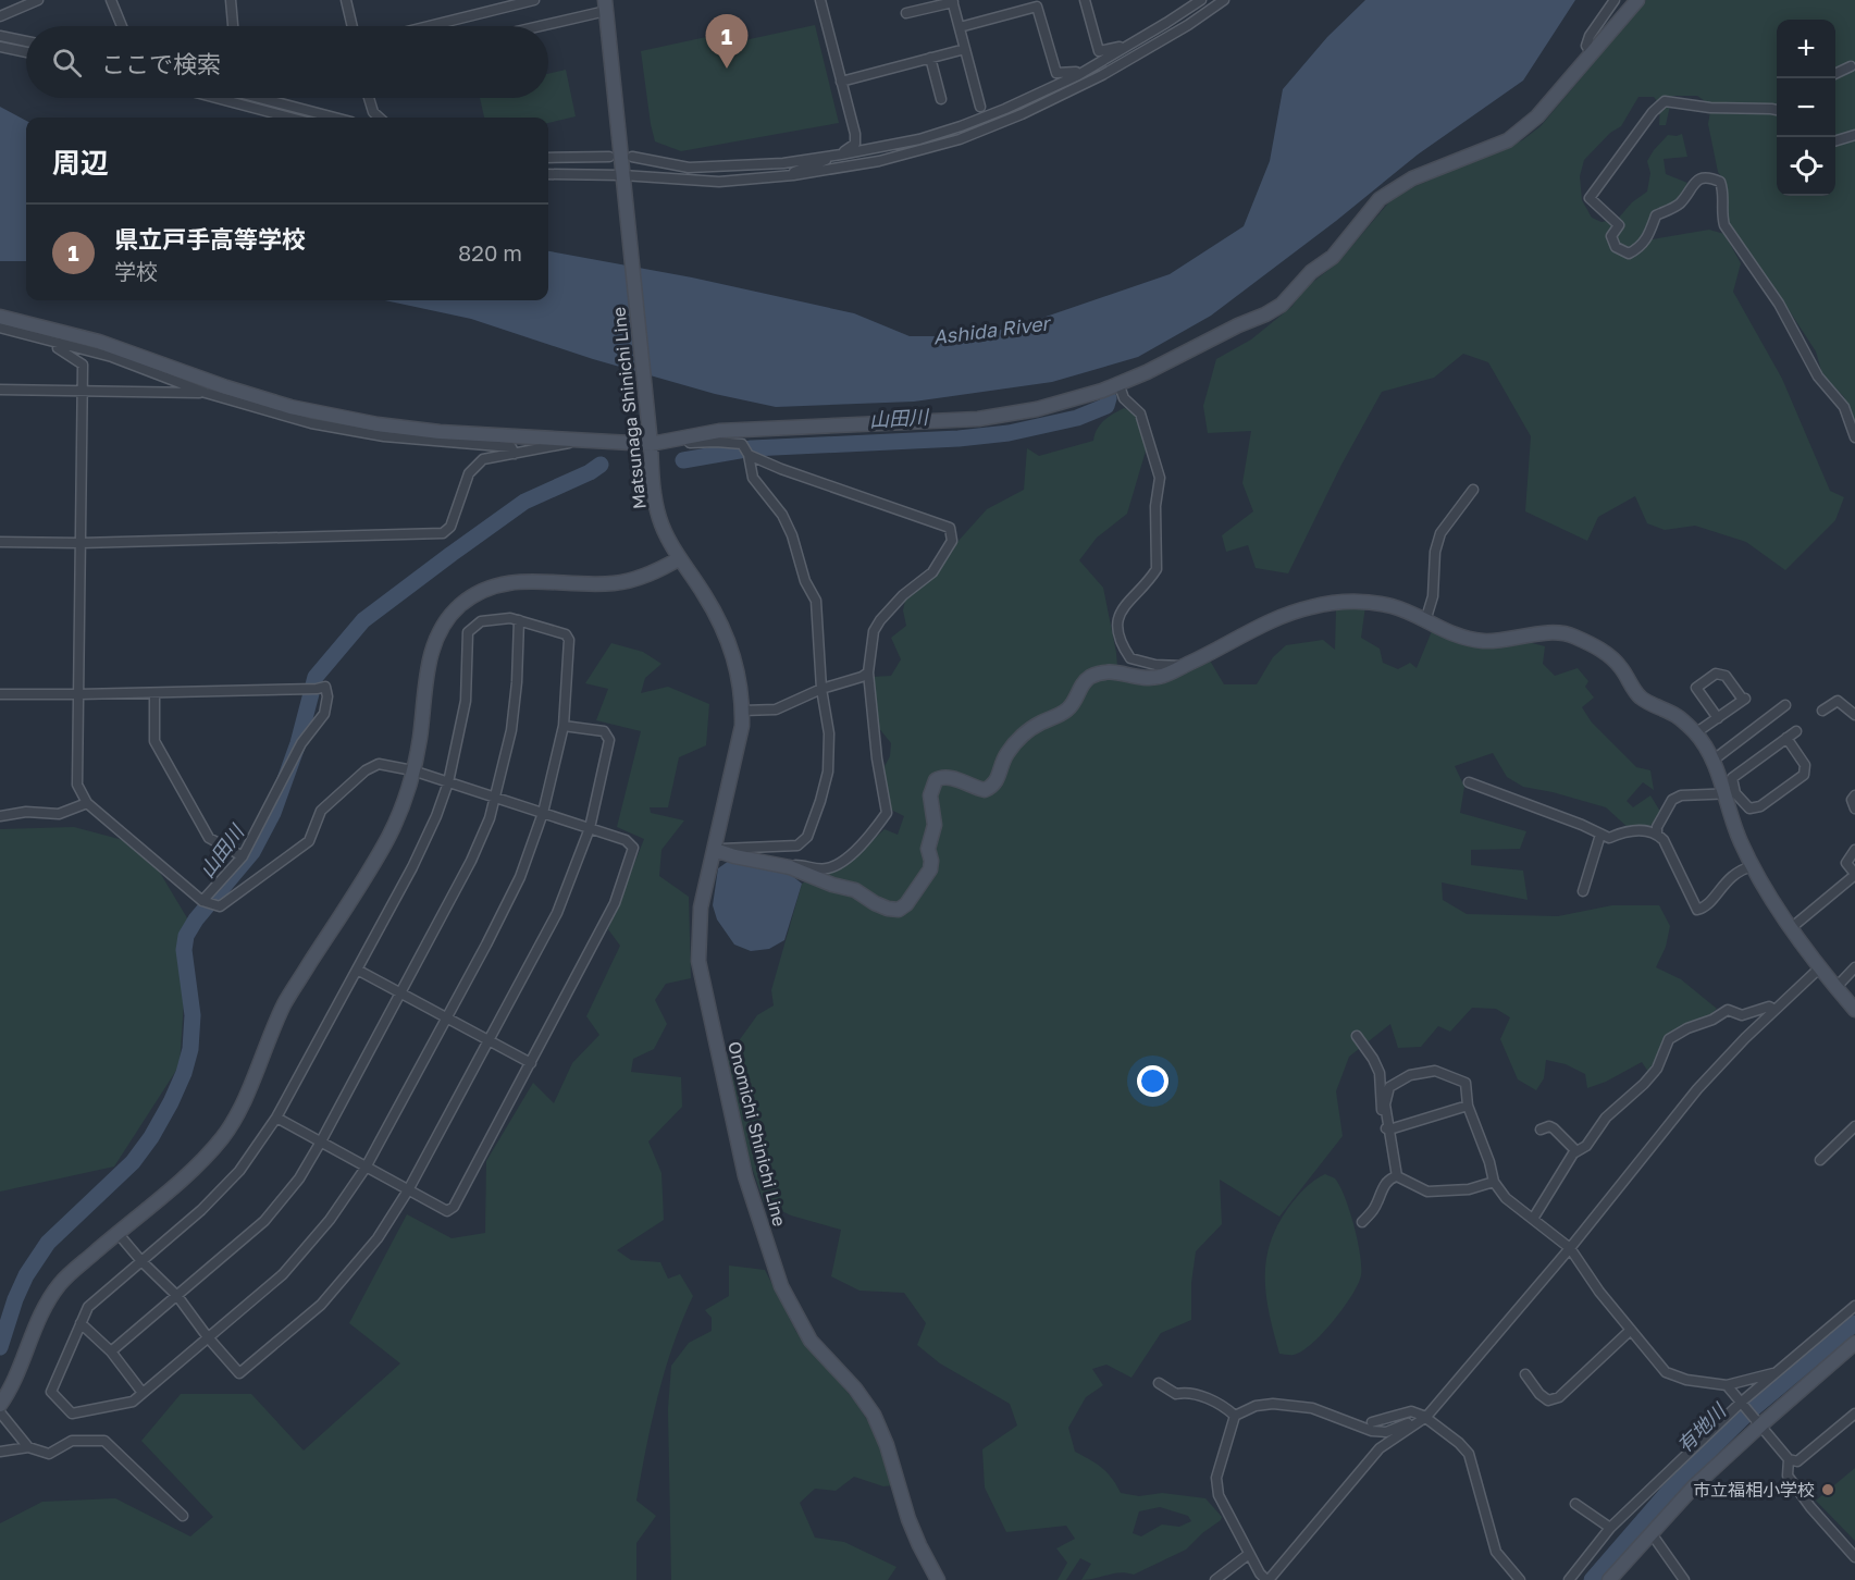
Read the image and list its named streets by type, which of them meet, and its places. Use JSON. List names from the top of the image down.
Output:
{
  "streets": {
    "main road": ["Matsunaga Shinichi Line", "Onomichi Shinichi Line"]
  },
  "crossings": [
    ["Matsunaga Shinichi Line", "Onomichi Shinichi Line"]
  ],
  "water": ["Ashida River", "山田川", "有地川"],
  "places": ["市立福相小学校"],
  "page": {
    "pins": "1",
    "map_buttons": ["+", "−"],
    "search": "ここで検索",
    "heading": "周辺",
    "list": [
      {
        "mark": "1",
        "name": "県立戸手高等学校",
        "note": "学校",
        "value": "820 m"
      }
    ]
  }
}
